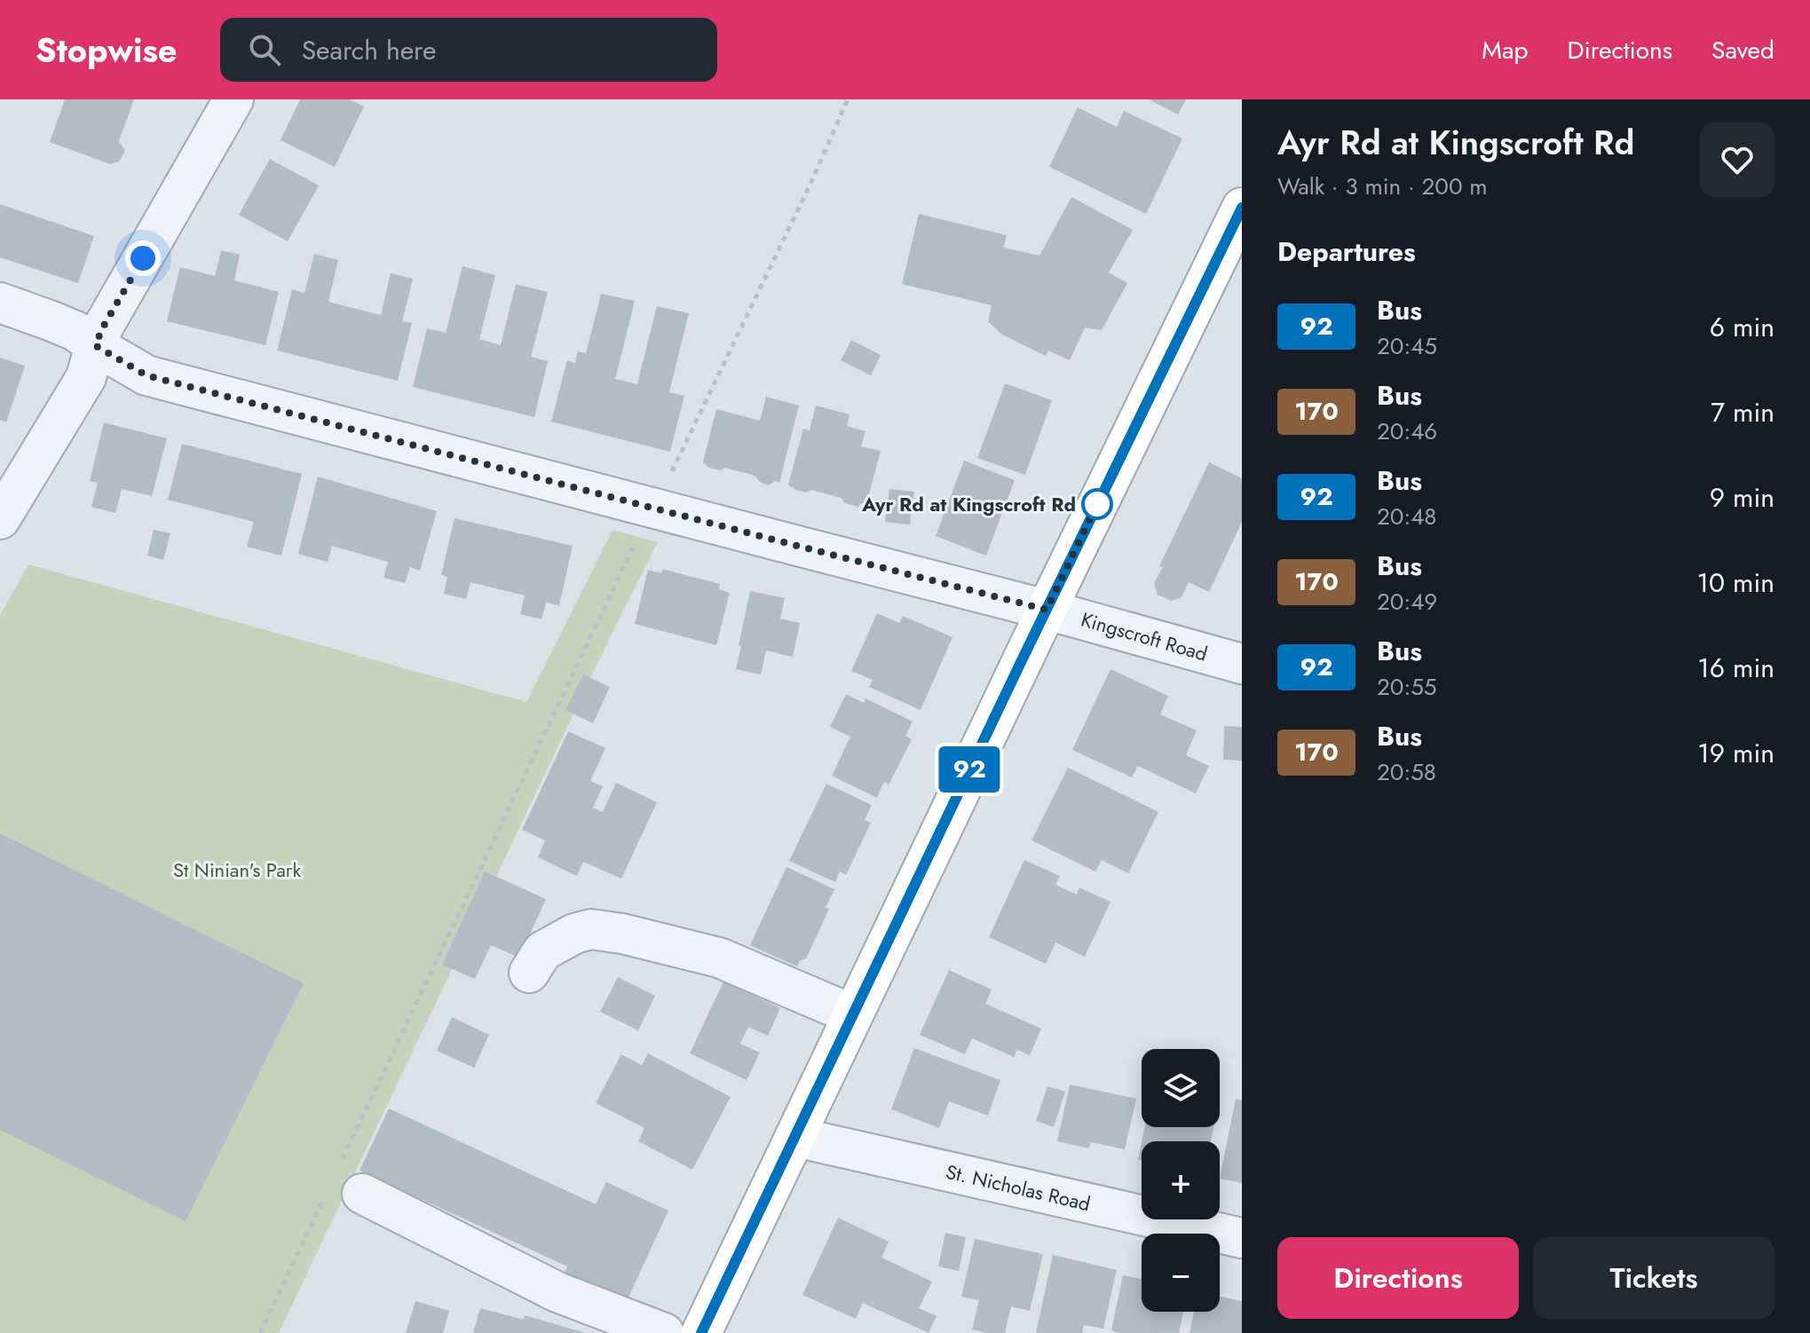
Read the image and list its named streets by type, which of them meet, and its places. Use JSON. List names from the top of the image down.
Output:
{
  "streets": {
    "street": ["Kingscroft Road", "St. Nicholas Road"]
  },
  "parks": ["St Ninian's Park"],
  "places": ["Ayr Rd at Kingscroft Rd"],
  "lines": ["bus line 92"],
  "page": {
    "header": "Stopwise",
    "search": "Search here",
    "nav": ["Map", "Directions", "Saved"],
    "on_map": "92",
    "heading": [
      ["Ayr Rd at Kingscroft Rd", "Walk · 3 min · 200 m"],
      "Departures"
    ],
    "list": [
      {
        "mark": "92",
        "name": "Bus",
        "note": "20:45",
        "value": "6 min"
      },
      {
        "mark": "170",
        "name": "Bus",
        "note": "20:46",
        "value": "7 min"
      },
      {
        "mark": "92",
        "name": "Bus",
        "note": "20:48",
        "value": "9 min"
      },
      {
        "mark": "170",
        "name": "Bus",
        "note": "20:49",
        "value": "10 min"
      },
      {
        "mark": "92",
        "name": "Bus",
        "note": "20:55",
        "value": "16 min"
      },
      {
        "mark": "170",
        "name": "Bus",
        "note": "20:58",
        "value": "19 min"
      }
    ],
    "map_buttons": ["+", "−"],
    "buttons": ["Directions", "Tickets"]
  }
}
